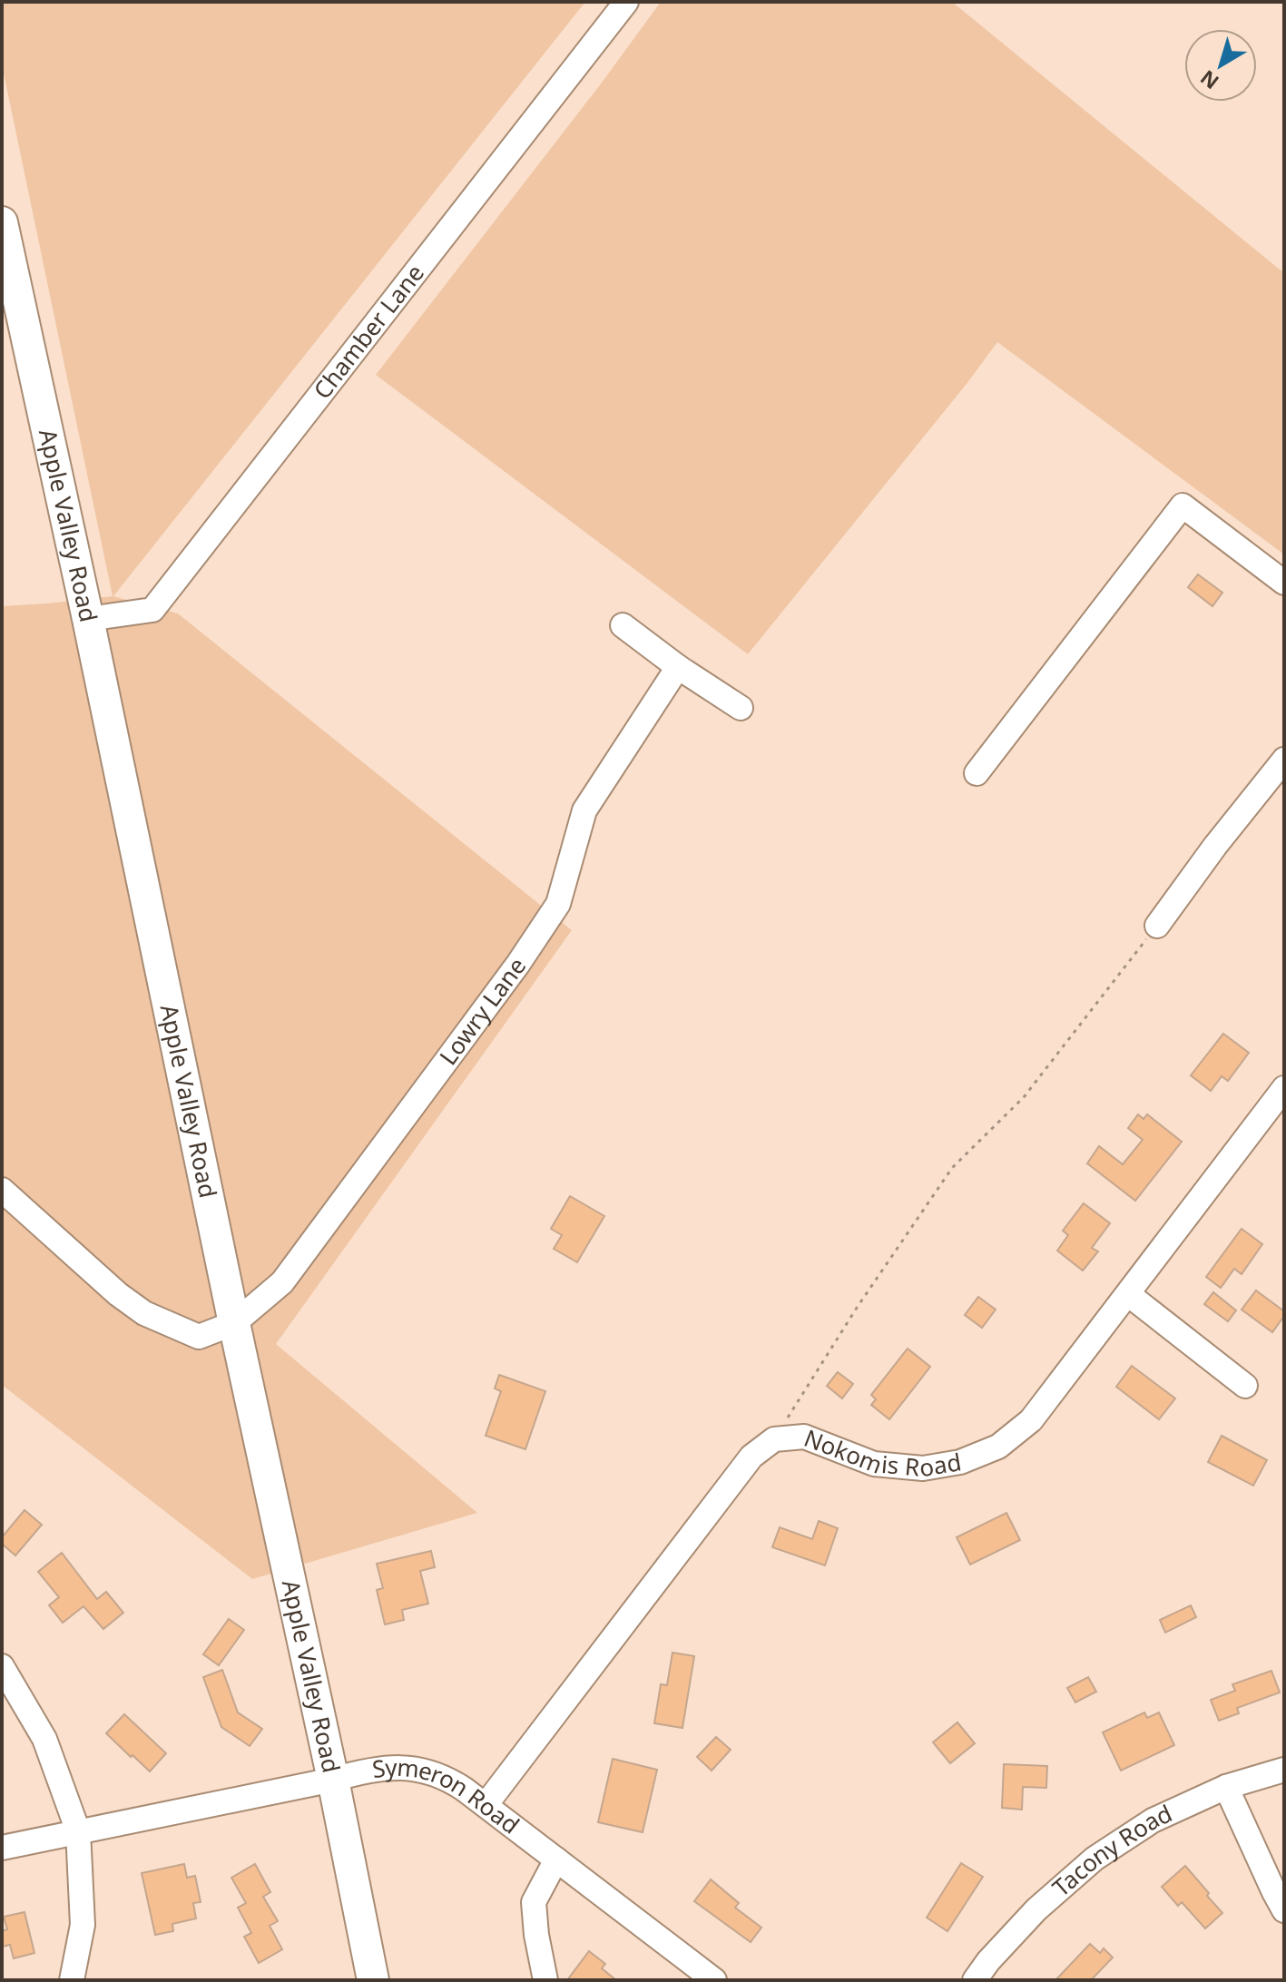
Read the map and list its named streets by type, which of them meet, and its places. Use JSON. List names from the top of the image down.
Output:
{
  "streets": {
    "main road": ["Apple Valley Road"],
    "street": [
      "Chamber Lane",
      "Lowry Lane",
      "Nokomis Road",
      "Symeron Road",
      "Tacony Road"
    ]
  },
  "crossings": [
    ["Chamber Lane", "Apple Valley Road"],
    ["Apple Valley Road", "Lowry Lane"],
    ["Apple Valley Road", "Symeron Road"],
    ["Nokomis Road", "Symeron Road"]
  ],
  "north": "bottom left"
}
